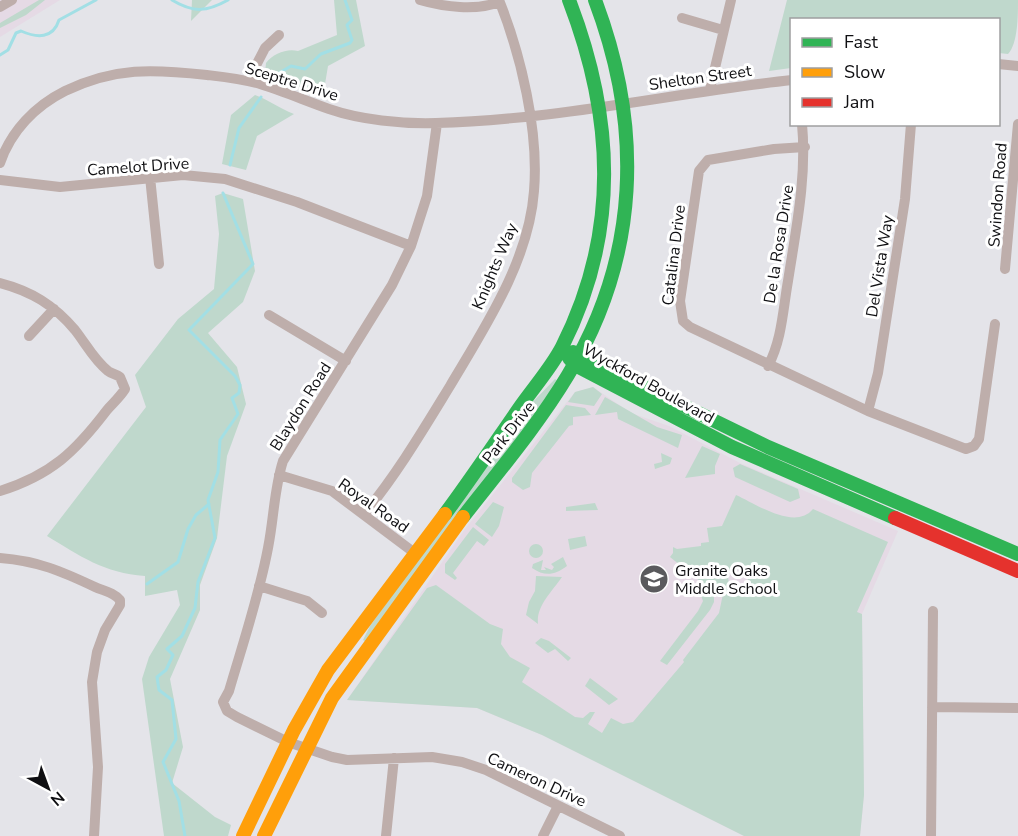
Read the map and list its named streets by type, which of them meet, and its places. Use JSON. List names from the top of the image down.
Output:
{
  "streets": {
    "street": [
      "Shelton Street",
      "Sceptre Drive",
      "Camelot Drive",
      "Swindon Road",
      "De la Rosa Drive",
      "Catalina Drive",
      "Knights Way",
      "Del Vista Way",
      "Wyckford Boulevard",
      "Blaydon Road",
      "Park Drive",
      "Royal Road",
      "Cameron Drive"
    ]
  },
  "crossings": [
    ["Shelton Street", "Sceptre Drive"],
    ["Shelton Street", "Park Drive"],
    ["Sceptre Drive", "Knights Way"],
    ["Sceptre Drive", "Blaydon Road"],
    ["Sceptre Drive", "Park Drive"],
    ["Camelot Drive", "Blaydon Road"],
    ["De la Rosa Drive", "Catalina Drive"],
    ["Catalina Drive", "Del Vista Way"],
    ["Knights Way", "Royal Road"],
    ["Wyckford Boulevard", "Park Drive"],
    ["Blaydon Road", "Park Drive"],
    ["Blaydon Road", "Royal Road"],
    ["Blaydon Road", "Cameron Drive"],
    ["Park Drive", "Royal Road"],
    ["Park Drive", "Cameron Drive"]
  ],
  "places": {
    "school or university": ["Granite Oaks Middle School"]
  },
  "legend": ["Fast", "Slow", "Jam"],
  "north": "bottom right"
}
